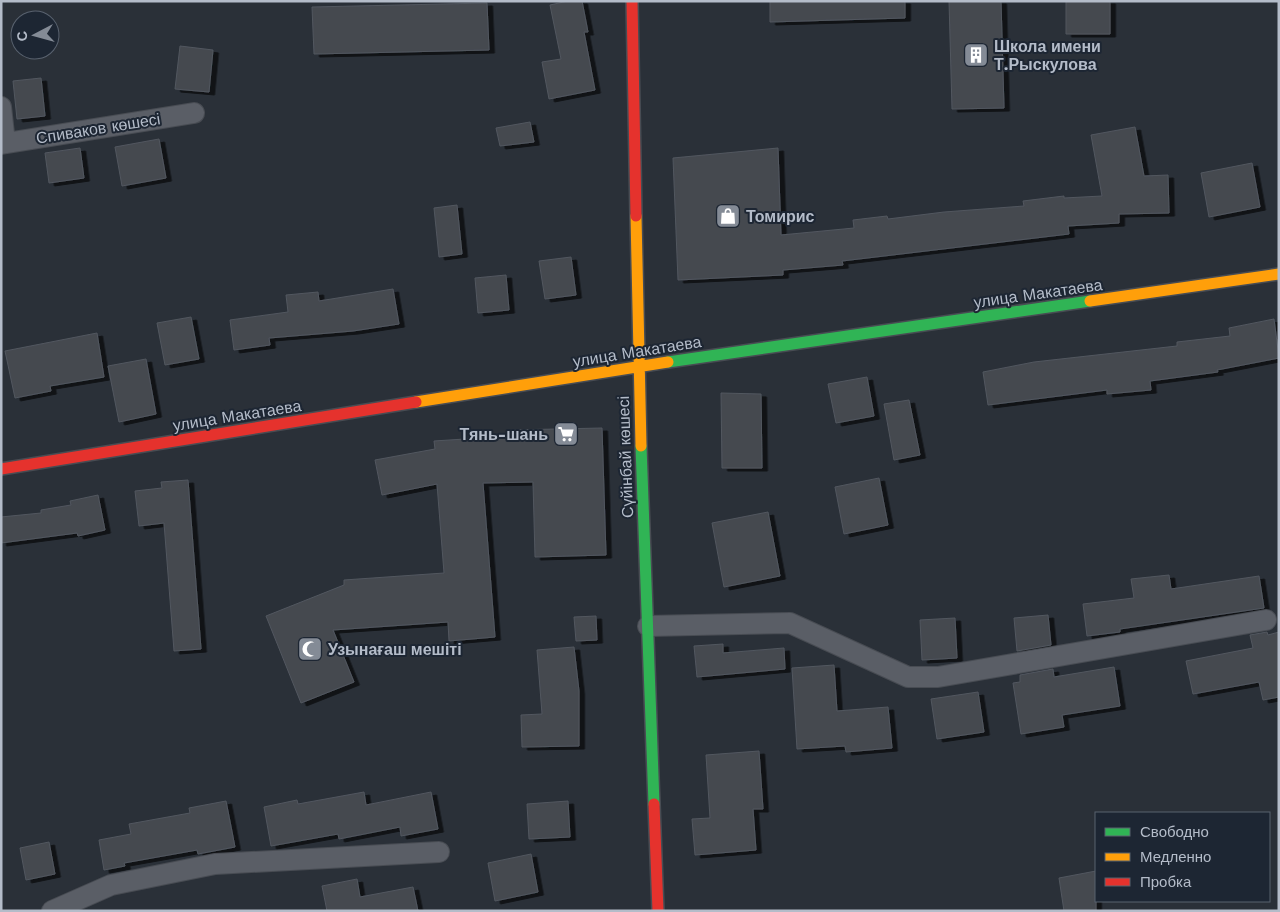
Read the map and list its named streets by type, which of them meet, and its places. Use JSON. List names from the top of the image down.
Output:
{
  "streets": {
    "street": ["Спиваков көшесі", "улица Макатаева", "Сүйінбай көшесі"]
  },
  "crossings": [
    ["улица Макатаева", "Сүйінбай көшесі"]
  ],
  "places": {
    "building": ["Школа имени Т.Рыскулова"],
    "shop": ["Томирис"],
    "supermarket": ["Тянь-шань"],
    "mosque": ["Узынағаш мешіті"]
  },
  "legend": ["Свободно", "Медленно", "Пробка"],
  "north": "left"
}
